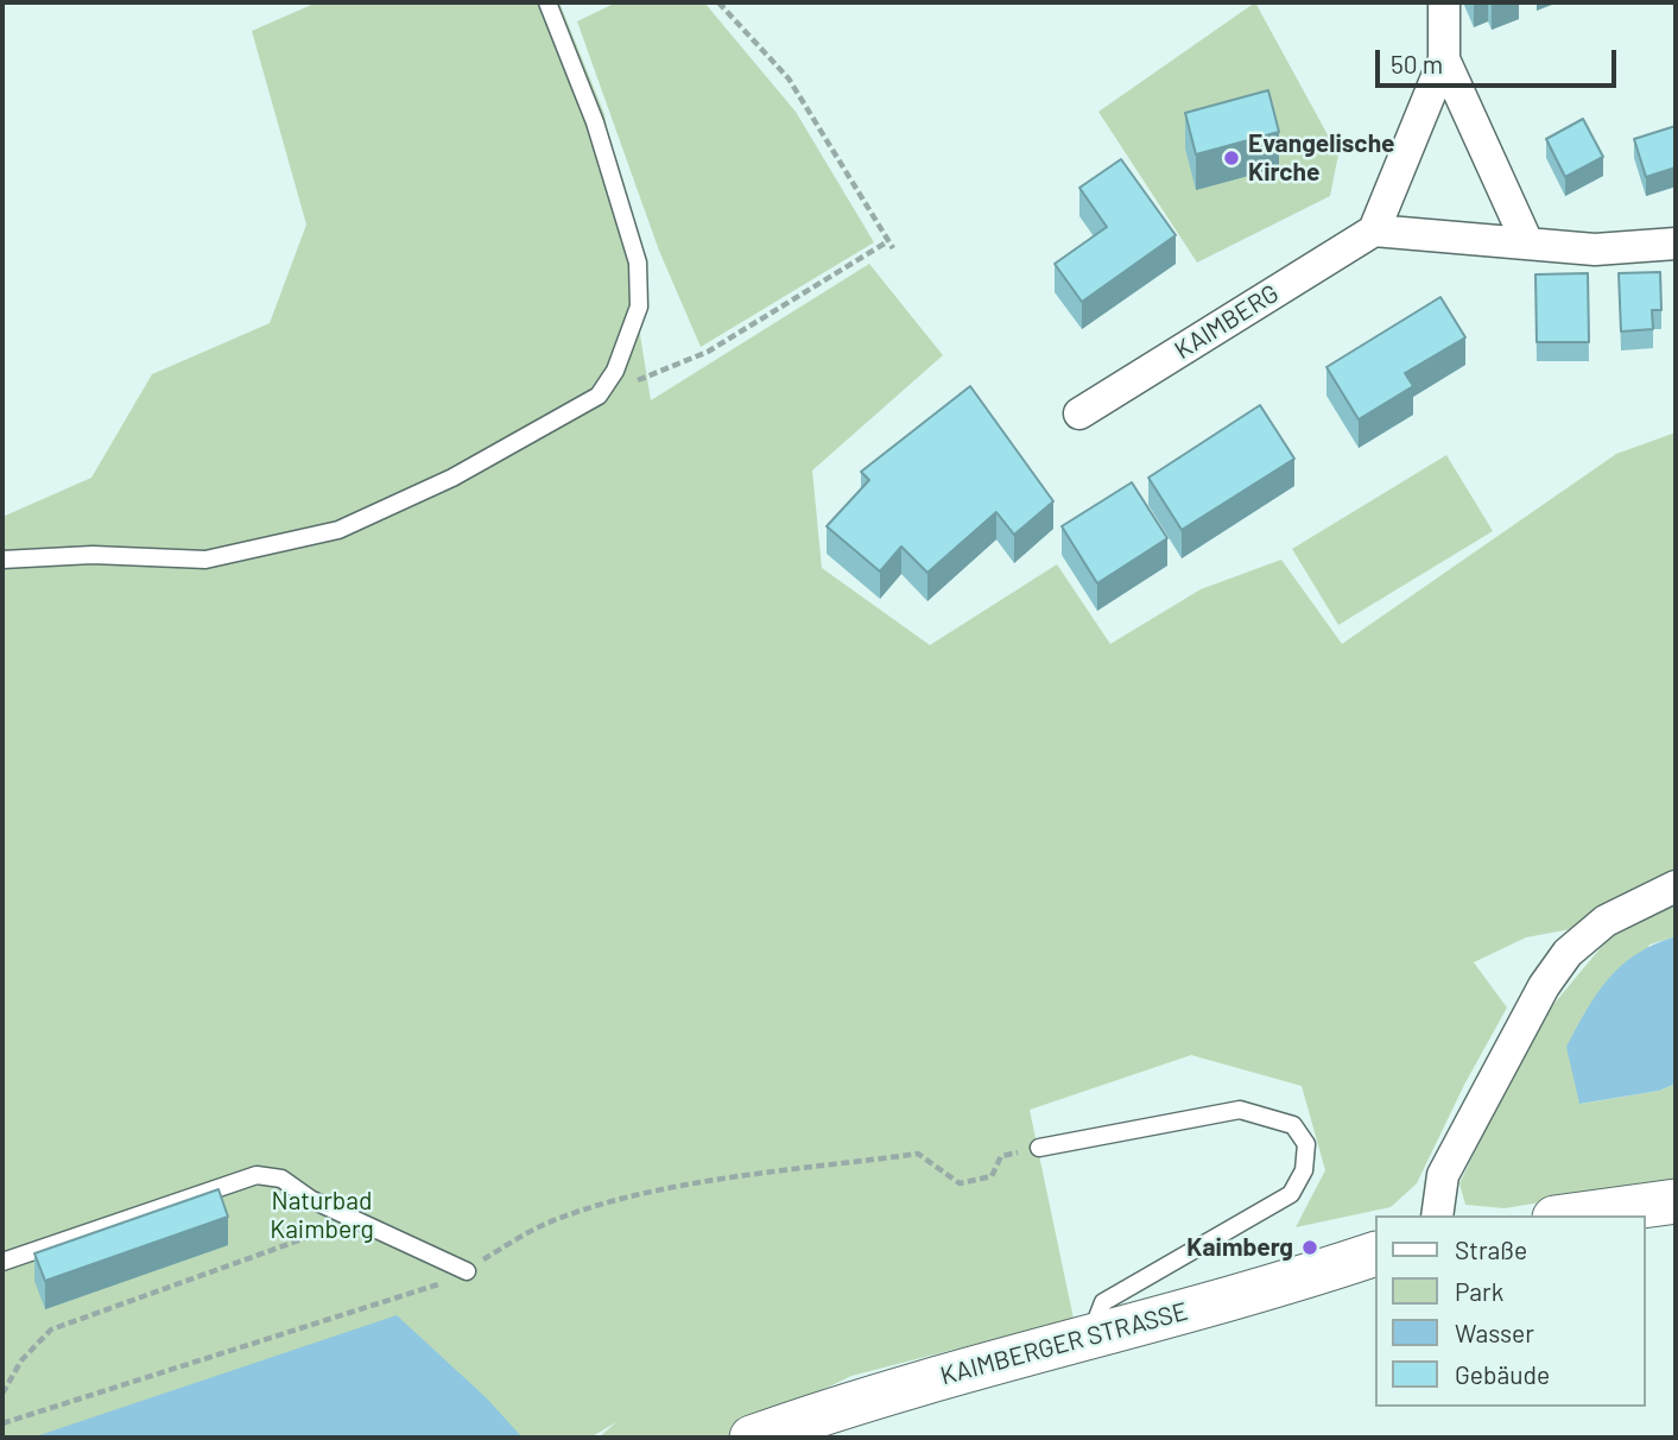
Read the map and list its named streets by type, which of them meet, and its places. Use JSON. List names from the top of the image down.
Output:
{
  "streets": {
    "main road": ["KAIMBERGER STRASSE"],
    "street": ["KAIMBERG"]
  },
  "parks": ["Naturbad Kaimberg"],
  "places": ["Evangelische Kirche", "Kaimberg"],
  "legend": [
    "Straße",
    "Park",
    "Wasser",
    "Gebäude"
  ],
  "scale_bar": "50 m"
}
